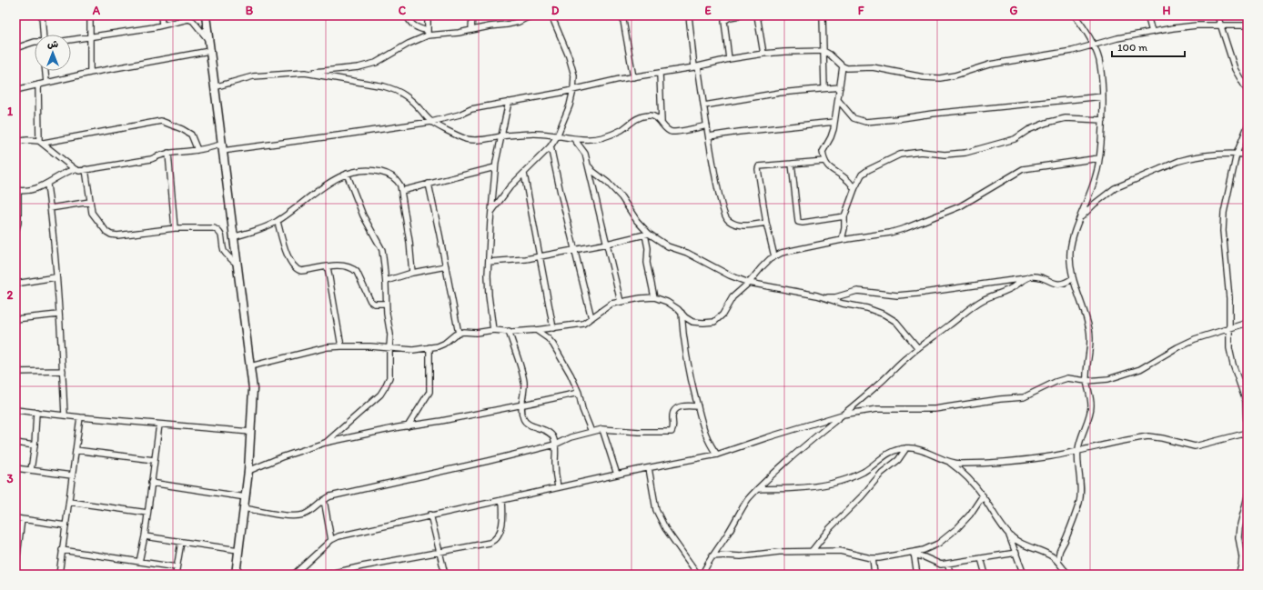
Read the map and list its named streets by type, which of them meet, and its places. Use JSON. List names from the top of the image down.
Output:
{
  "scale_bar": "100 m",
  "north": "top",
  "grid": {
    "columns": [
      "A",
      "B",
      "C",
      "D",
      "E",
      "F",
      "G",
      "H"
    ],
    "rows": ["1", "2", "3"]
  }
}
